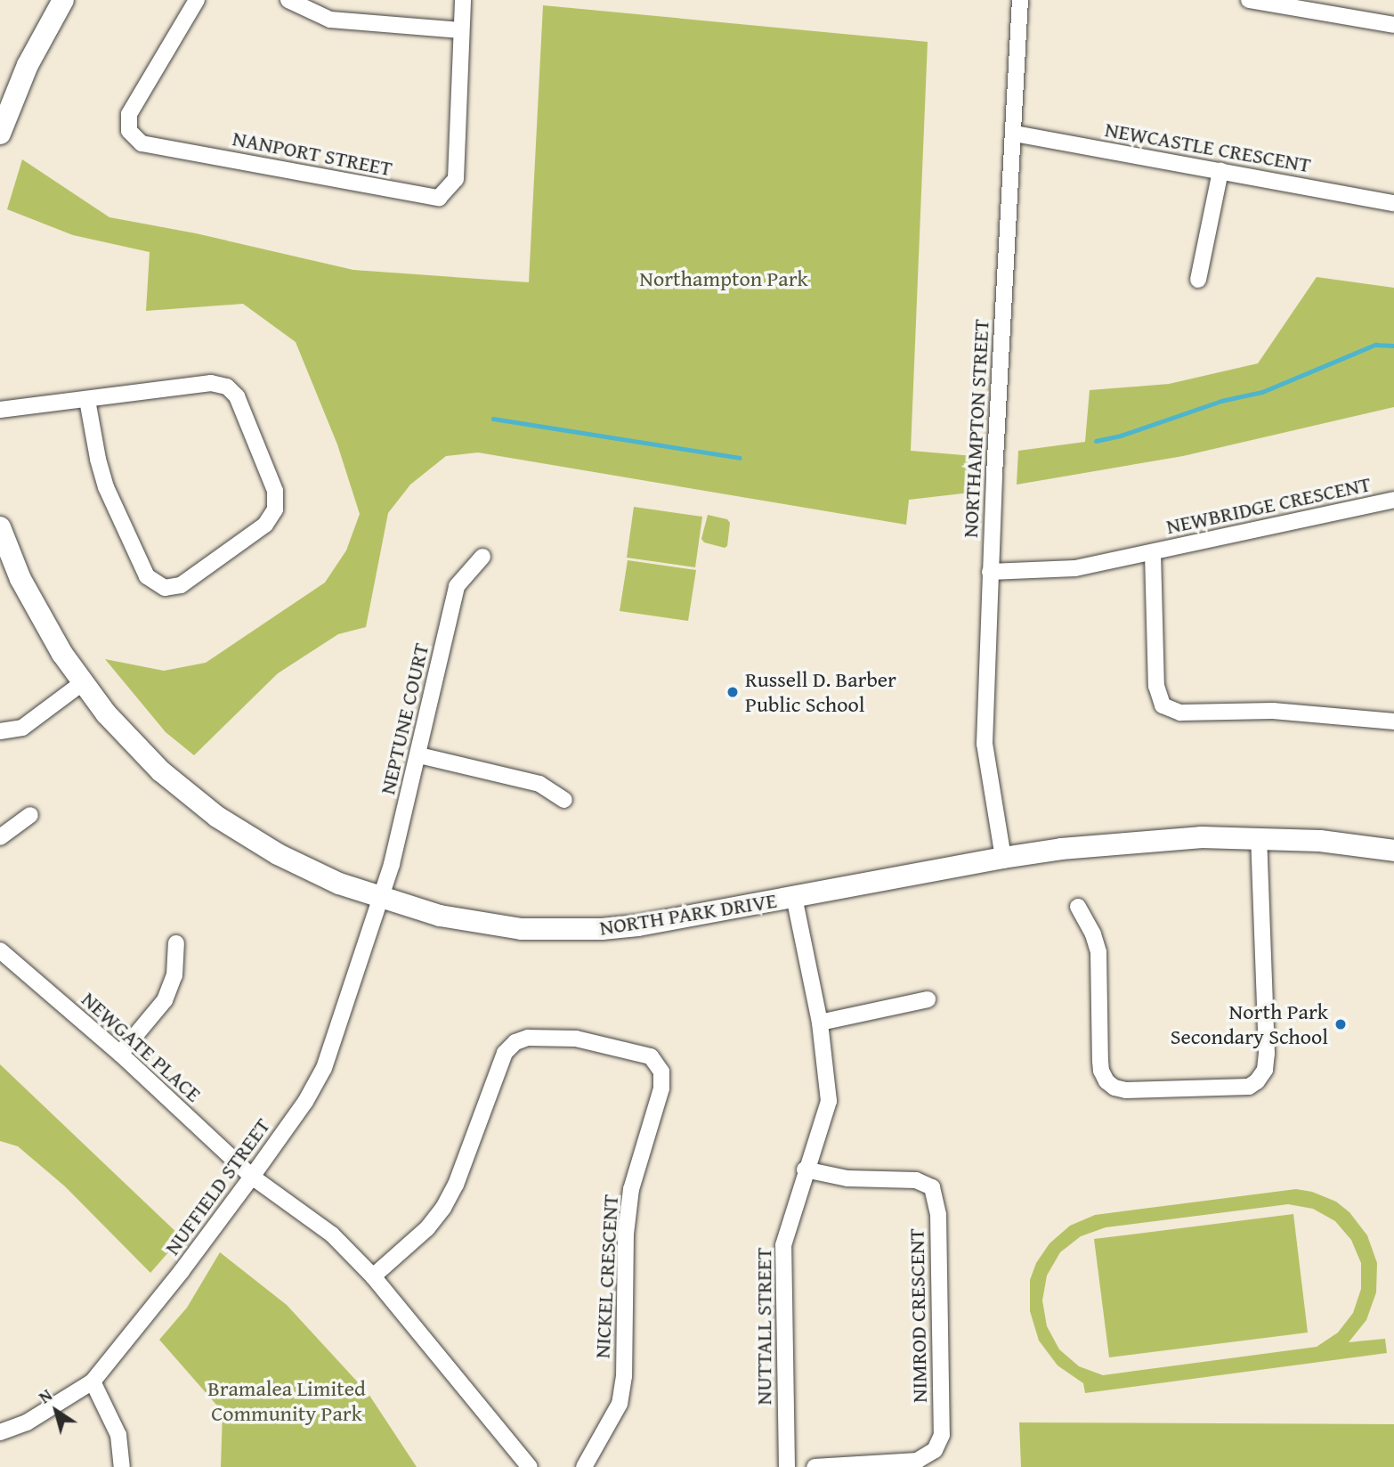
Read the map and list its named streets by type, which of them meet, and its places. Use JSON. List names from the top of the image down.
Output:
{
  "streets": {
    "main road": ["NORTH PARK DRIVE"],
    "street": [
      "NEWCASTLE CRESCENT",
      "NANPORT STREET",
      "NORTHAMPTON STREET",
      "NEWBRIDGE CRESCENT",
      "NEPTUNE COURT",
      "NEWGATE PLACE",
      "NUFFIELD STREET",
      "NICKEL CRESCENT",
      "NIMROD CRESCENT",
      "NUTTALL STREET"
    ]
  },
  "crossings": [
    ["NEWCASTLE CRESCENT", "NORTHAMPTON STREET"],
    ["NORTHAMPTON STREET", "NEWBRIDGE CRESCENT"],
    ["NORTHAMPTON STREET", "NORTH PARK DRIVE"],
    ["NEPTUNE COURT", "NORTH PARK DRIVE"],
    ["NEPTUNE COURT", "NUFFIELD STREET"],
    ["NORTH PARK DRIVE", "NUFFIELD STREET"],
    ["NORTH PARK DRIVE", "NUTTALL STREET"],
    ["NEWGATE PLACE", "NUFFIELD STREET"],
    ["NIMROD CRESCENT", "NUTTALL STREET"]
  ],
  "parks": ["Northampton Park", "Bramalea Limited Community Park"],
  "places": ["Russell D. Barber Public School", "North Park Secondary School"],
  "north": "top left"
}
